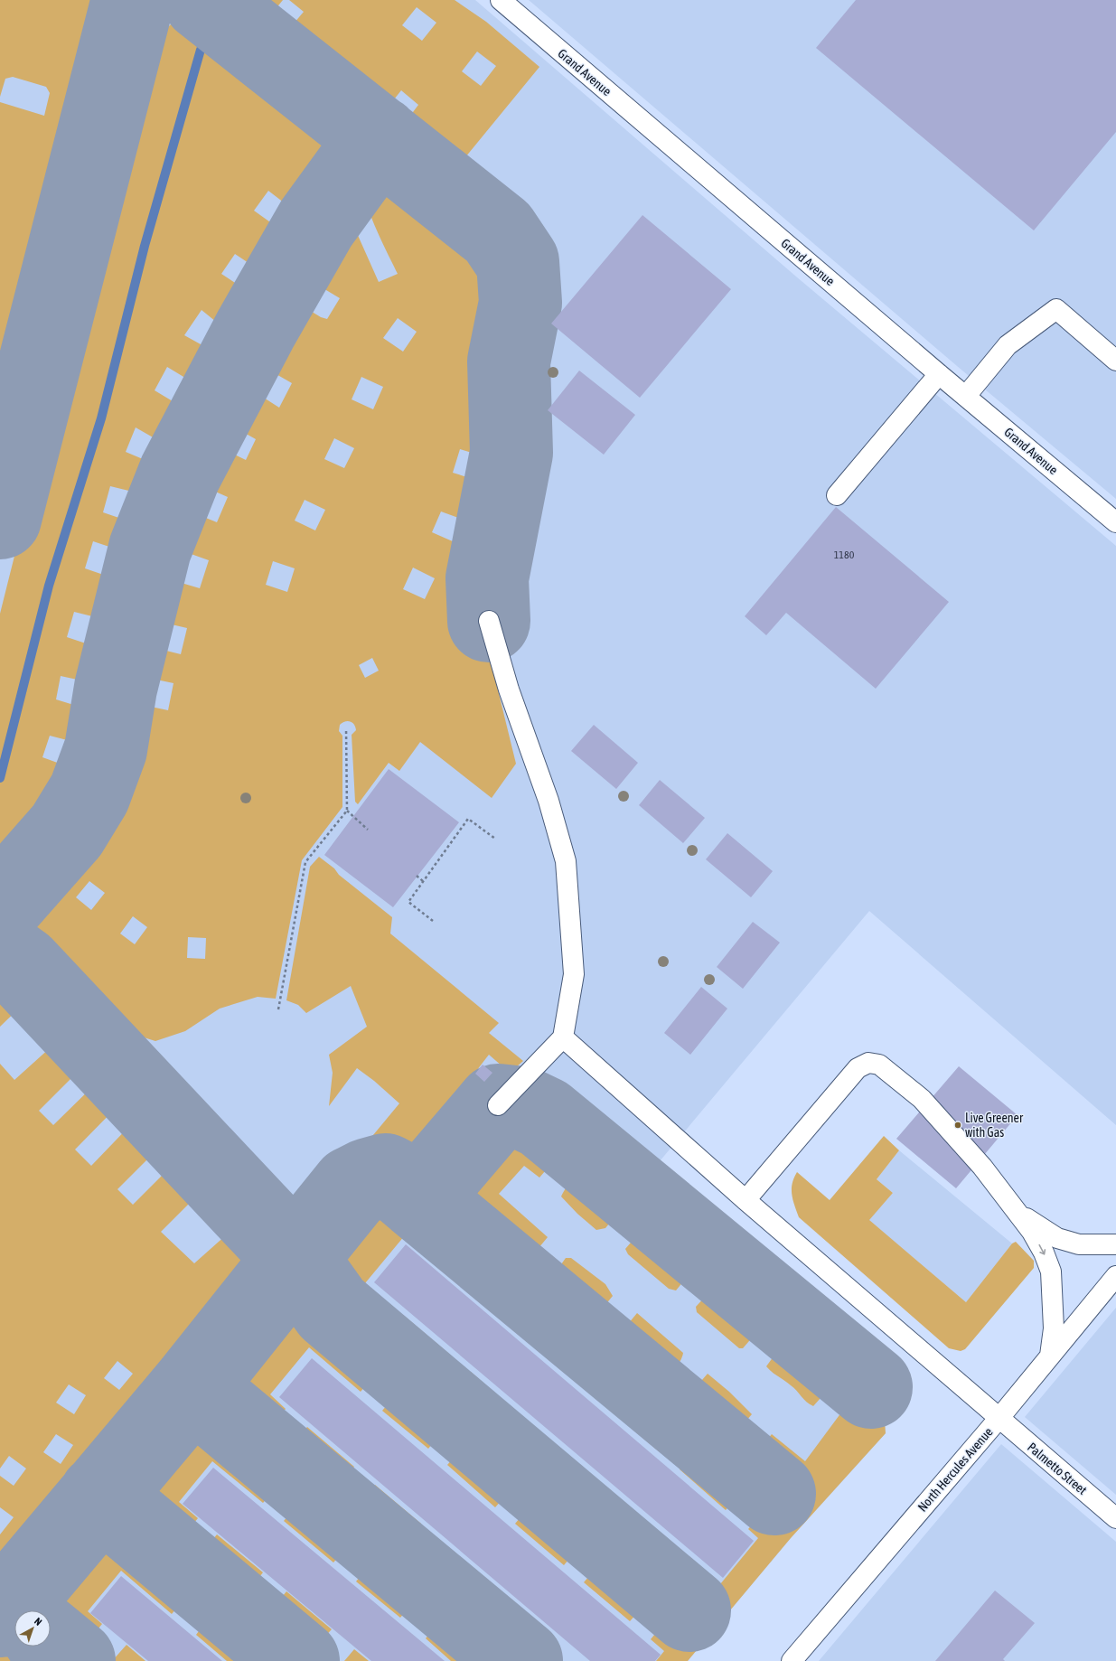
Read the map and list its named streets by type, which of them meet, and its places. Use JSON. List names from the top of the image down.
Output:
{
  "streets": {
    "street": ["Grand Avenue", "Palmetto Street", "North Hercules Avenue"]
  },
  "crossings": [
    ["Palmetto Street", "North Hercules Avenue"]
  ],
  "places": ["Live Greener with Gas"],
  "house_numbers": ["1180"],
  "north": "top right"
}
